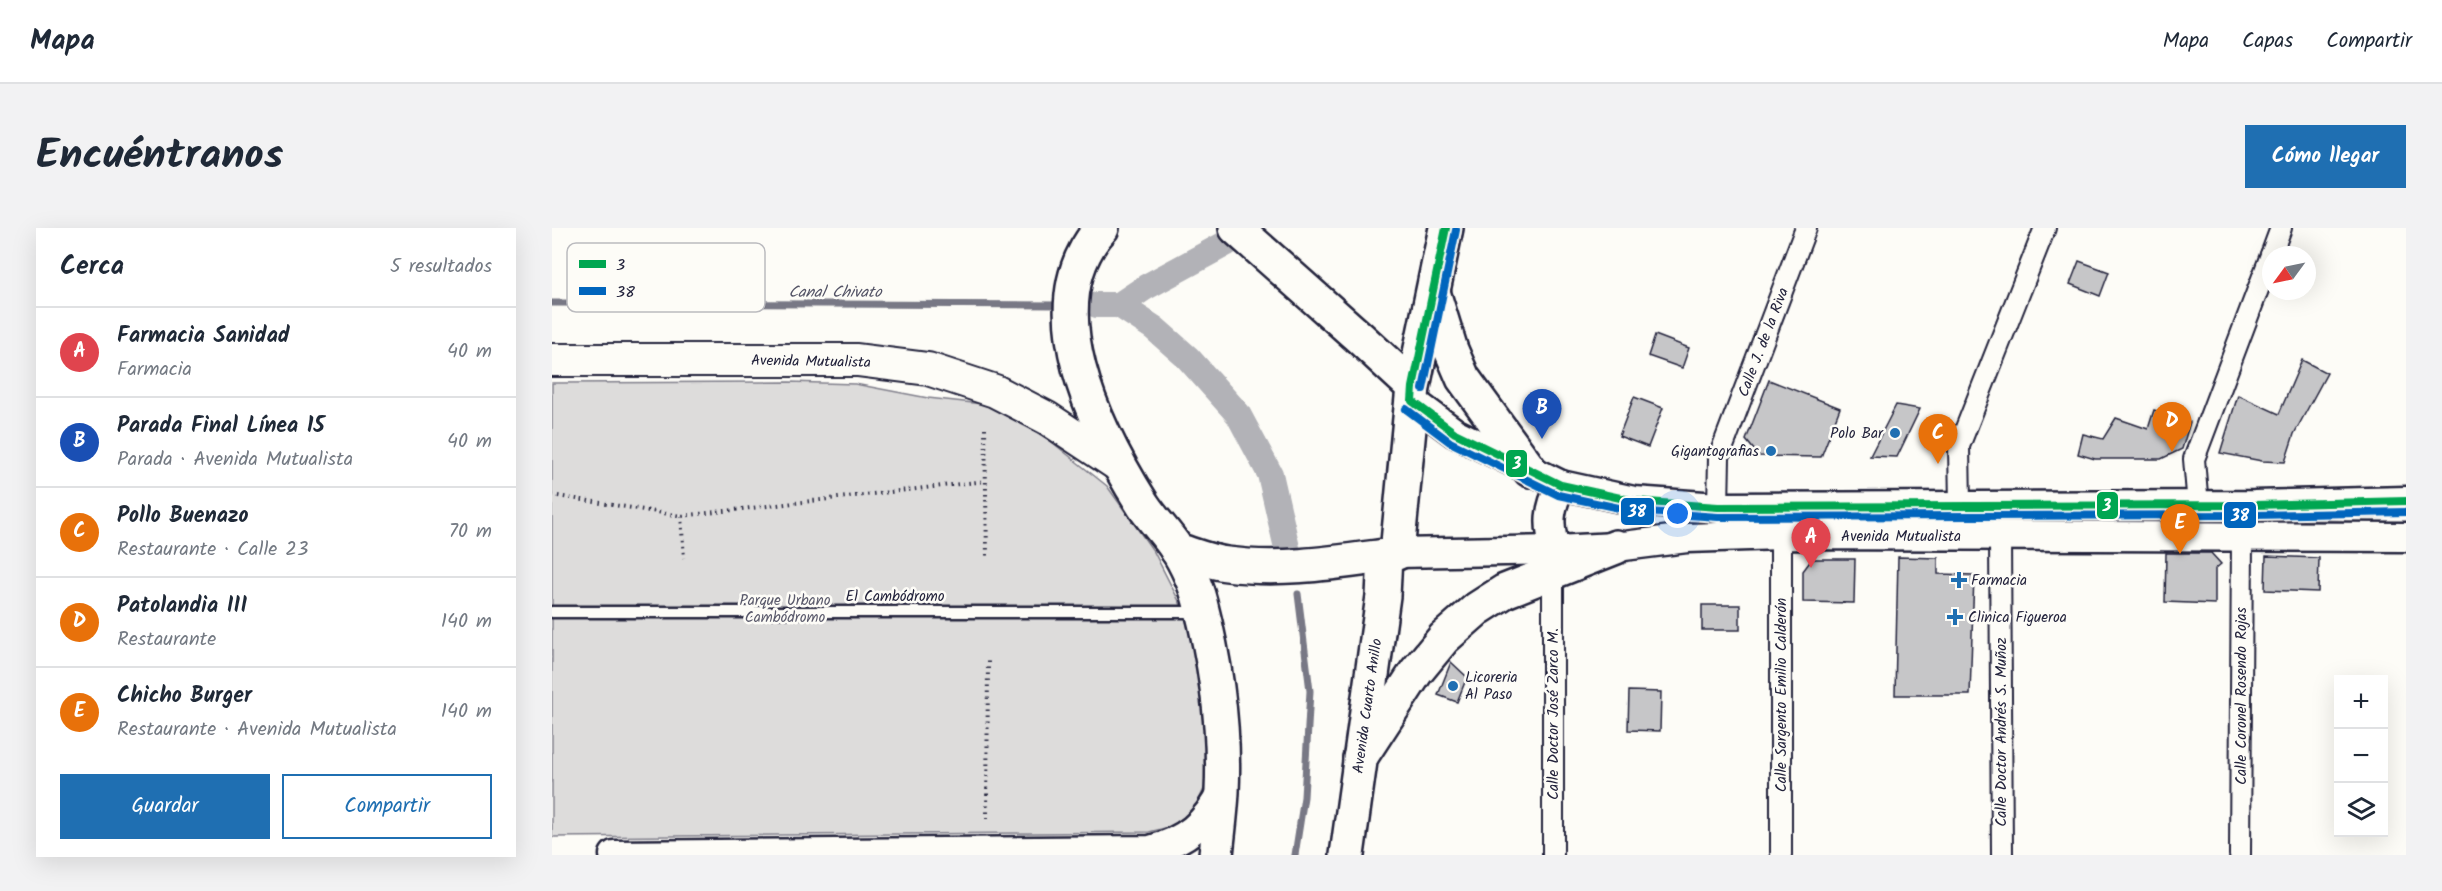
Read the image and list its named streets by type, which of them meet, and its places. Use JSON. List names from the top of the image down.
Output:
{
  "streets": {
    "highway": ["Avenida Cuarto Anillo"],
    "main road": ["Avenida Mutualista"],
    "street": [
      "Calle J. de la Riva",
      "Calle Sargento Emilio Calderón",
      "Calle Coronel Rosendo Rojas",
      "Calle Doctor José Zarco M.",
      "Calle Doctor Andrés S. Muñoz"
    ],
    "lane": ["El Cambódromo"]
  },
  "crossings": [
    ["Calle J. de la Riva", "Avenida Mutualista"],
    ["Avenida Mutualista", "Calle Sargento Emilio Calderón"],
    ["Avenida Mutualista", "Calle Coronel Rosendo Rojas"],
    ["Avenida Mutualista", "Avenida Cuarto Anillo"],
    ["Avenida Mutualista", "Calle Doctor Andrés S. Muñoz"]
  ],
  "water": ["Canal Chivato"],
  "parks": ["Parque Urbano Cambódromo"],
  "places": {
    "other": ["Polo Bar", "Gigantografias", "Licoreria Al Paso"],
    "health": ["Farmacia", "Clinica Figueroa"]
  },
  "lines": ["transit line 3", "transit line 38"],
  "legend": ["3", "38"],
  "north": "bottom left",
  "page": {
    "header": "Mapa",
    "nav": ["Mapa", "Capas", "Compartir"],
    "title": "Encuéntranos",
    "buttons": [
      "Cómo llegar",
      ["Guardar", "Compartir"]
    ],
    "heading": ["Cerca", "5 resultados"],
    "list": [
      {
        "mark": "A",
        "name": "Farmacia Sanidad",
        "note": "Farmacia",
        "value": "40 m"
      },
      {
        "mark": "B",
        "name": "Parada Final Línea 15",
        "note": "Parada · Avenida Mutualista",
        "value": "40 m"
      },
      {
        "mark": "C",
        "name": "Pollo Buenazo",
        "note": "Restaurante · Calle 23",
        "value": "70 m"
      },
      {
        "mark": "D",
        "name": "Patolandia III",
        "note": "Restaurante",
        "value": "140 m"
      },
      {
        "mark": "E",
        "name": "Chicho Burger",
        "note": "Restaurante · Avenida Mutualista",
        "value": "140 m"
      }
    ],
    "pins": [
      "B",
      "D",
      "C",
      "E",
      "A"
    ],
    "map_buttons": ["+", "−"]
  }
}
